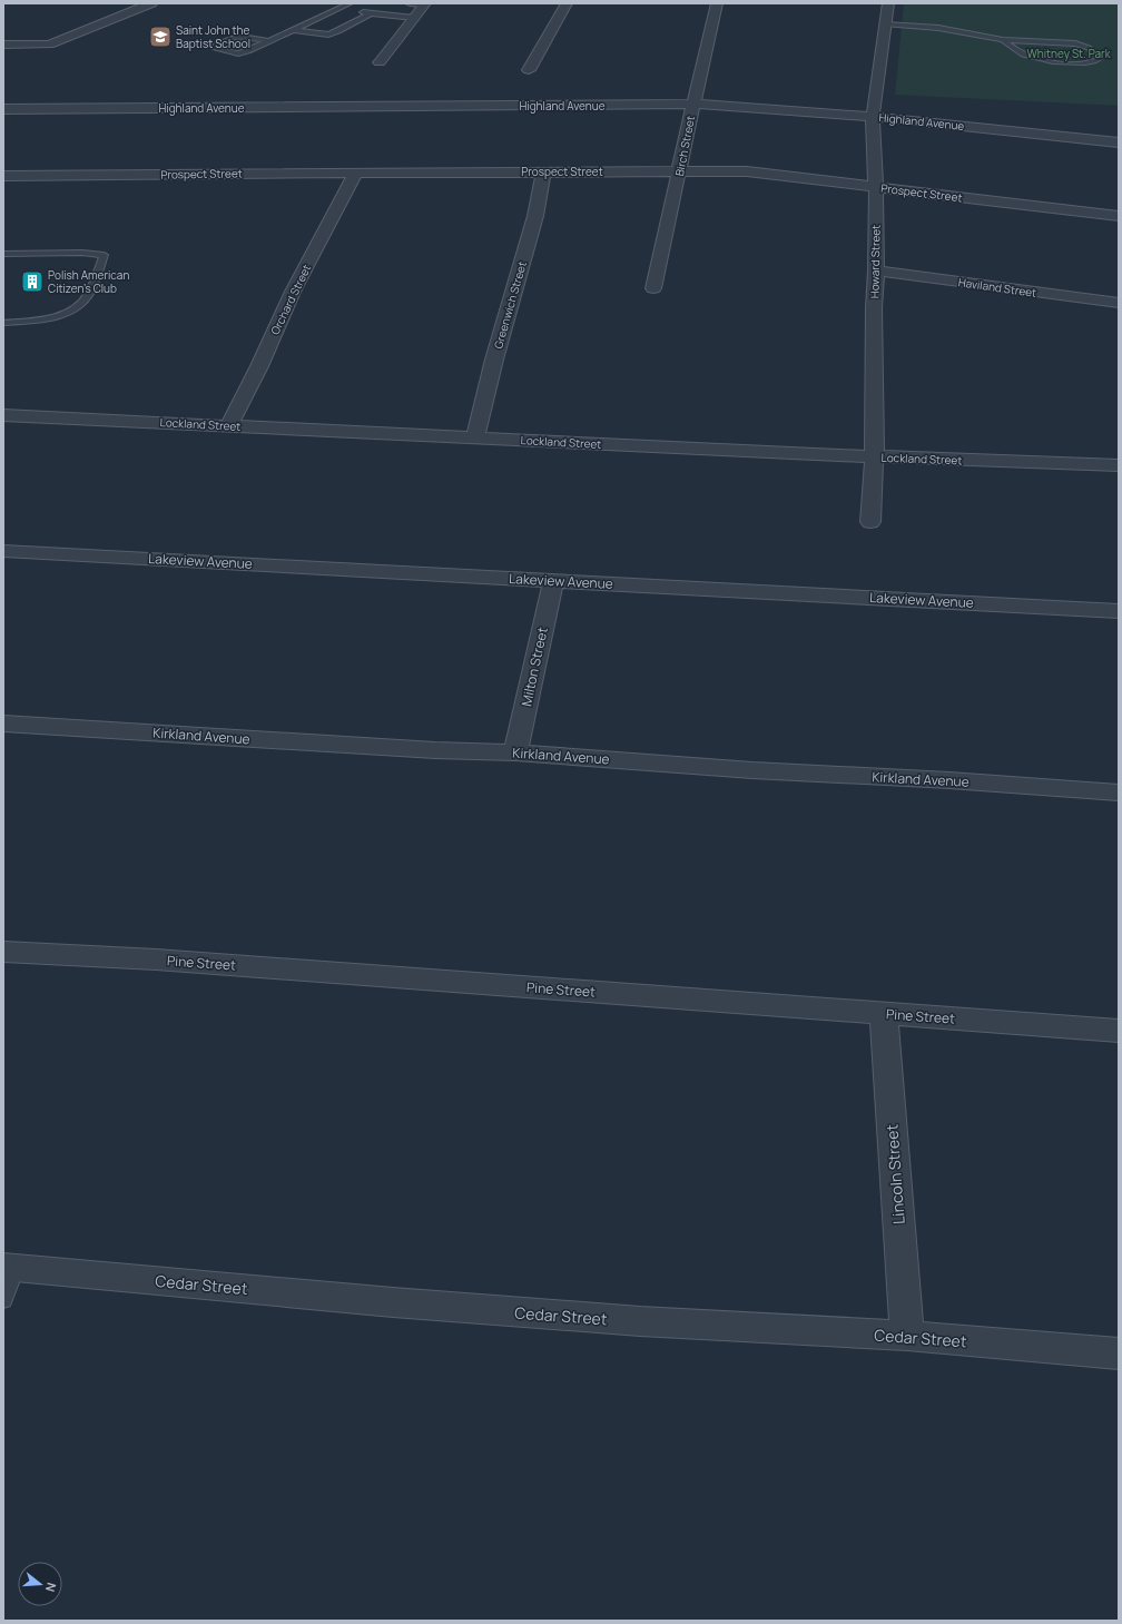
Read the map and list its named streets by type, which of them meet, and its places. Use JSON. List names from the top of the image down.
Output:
{
  "streets": {
    "street": [
      "Highland Avenue",
      "Birch Street",
      "Prospect Street",
      "Howard Street",
      "Haviland Street",
      "Orchard Street",
      "Greenwich Street",
      "Lockland Street",
      "Lakeview Avenue",
      "Milton Street",
      "Kirkland Avenue",
      "Pine Street",
      "Lincoln Street",
      "Cedar Street"
    ]
  },
  "crossings": [
    ["Highland Avenue", "Birch Street"],
    ["Highland Avenue", "Howard Street"],
    ["Birch Street", "Prospect Street"],
    ["Prospect Street", "Howard Street"],
    ["Prospect Street", "Orchard Street"],
    ["Prospect Street", "Greenwich Street"],
    ["Howard Street", "Haviland Street"],
    ["Howard Street", "Lockland Street"],
    ["Orchard Street", "Lockland Street"],
    ["Greenwich Street", "Lockland Street"],
    ["Lakeview Avenue", "Milton Street"],
    ["Milton Street", "Kirkland Avenue"],
    ["Pine Street", "Lincoln Street"],
    ["Lincoln Street", "Cedar Street"]
  ],
  "parks": ["Whitney St. Park"],
  "places": {
    "school or university": ["Saint John the Baptist School"],
    "building": ["Polish American Citizen's Club"]
  },
  "north": "right"
}
